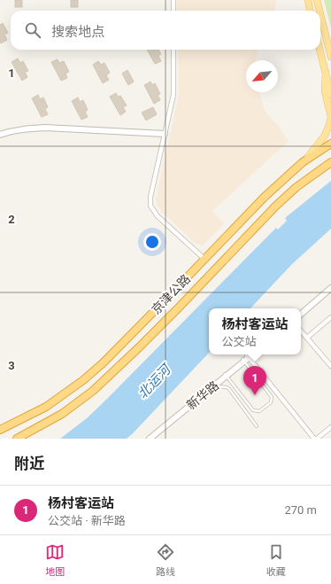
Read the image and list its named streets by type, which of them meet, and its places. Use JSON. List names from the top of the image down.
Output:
{
  "streets": {
    "highway": ["京津公路"],
    "street": ["新华路"]
  },
  "water": ["北运河"],
  "north": "bottom left",
  "page": {
    "search": "搜索地点",
    "popup": ["杨村客运站", "公交站"],
    "pins": "1",
    "heading": "附近",
    "list": [
      {
        "mark": "1",
        "name": "杨村客运站",
        "note": "公交站 · 新华路",
        "value": "270 m"
      }
    ],
    "nav": ["地图", "路线", "收藏"]
  },
  "grid": {
    "rows": ["1", "2", "3"]
  }
}
